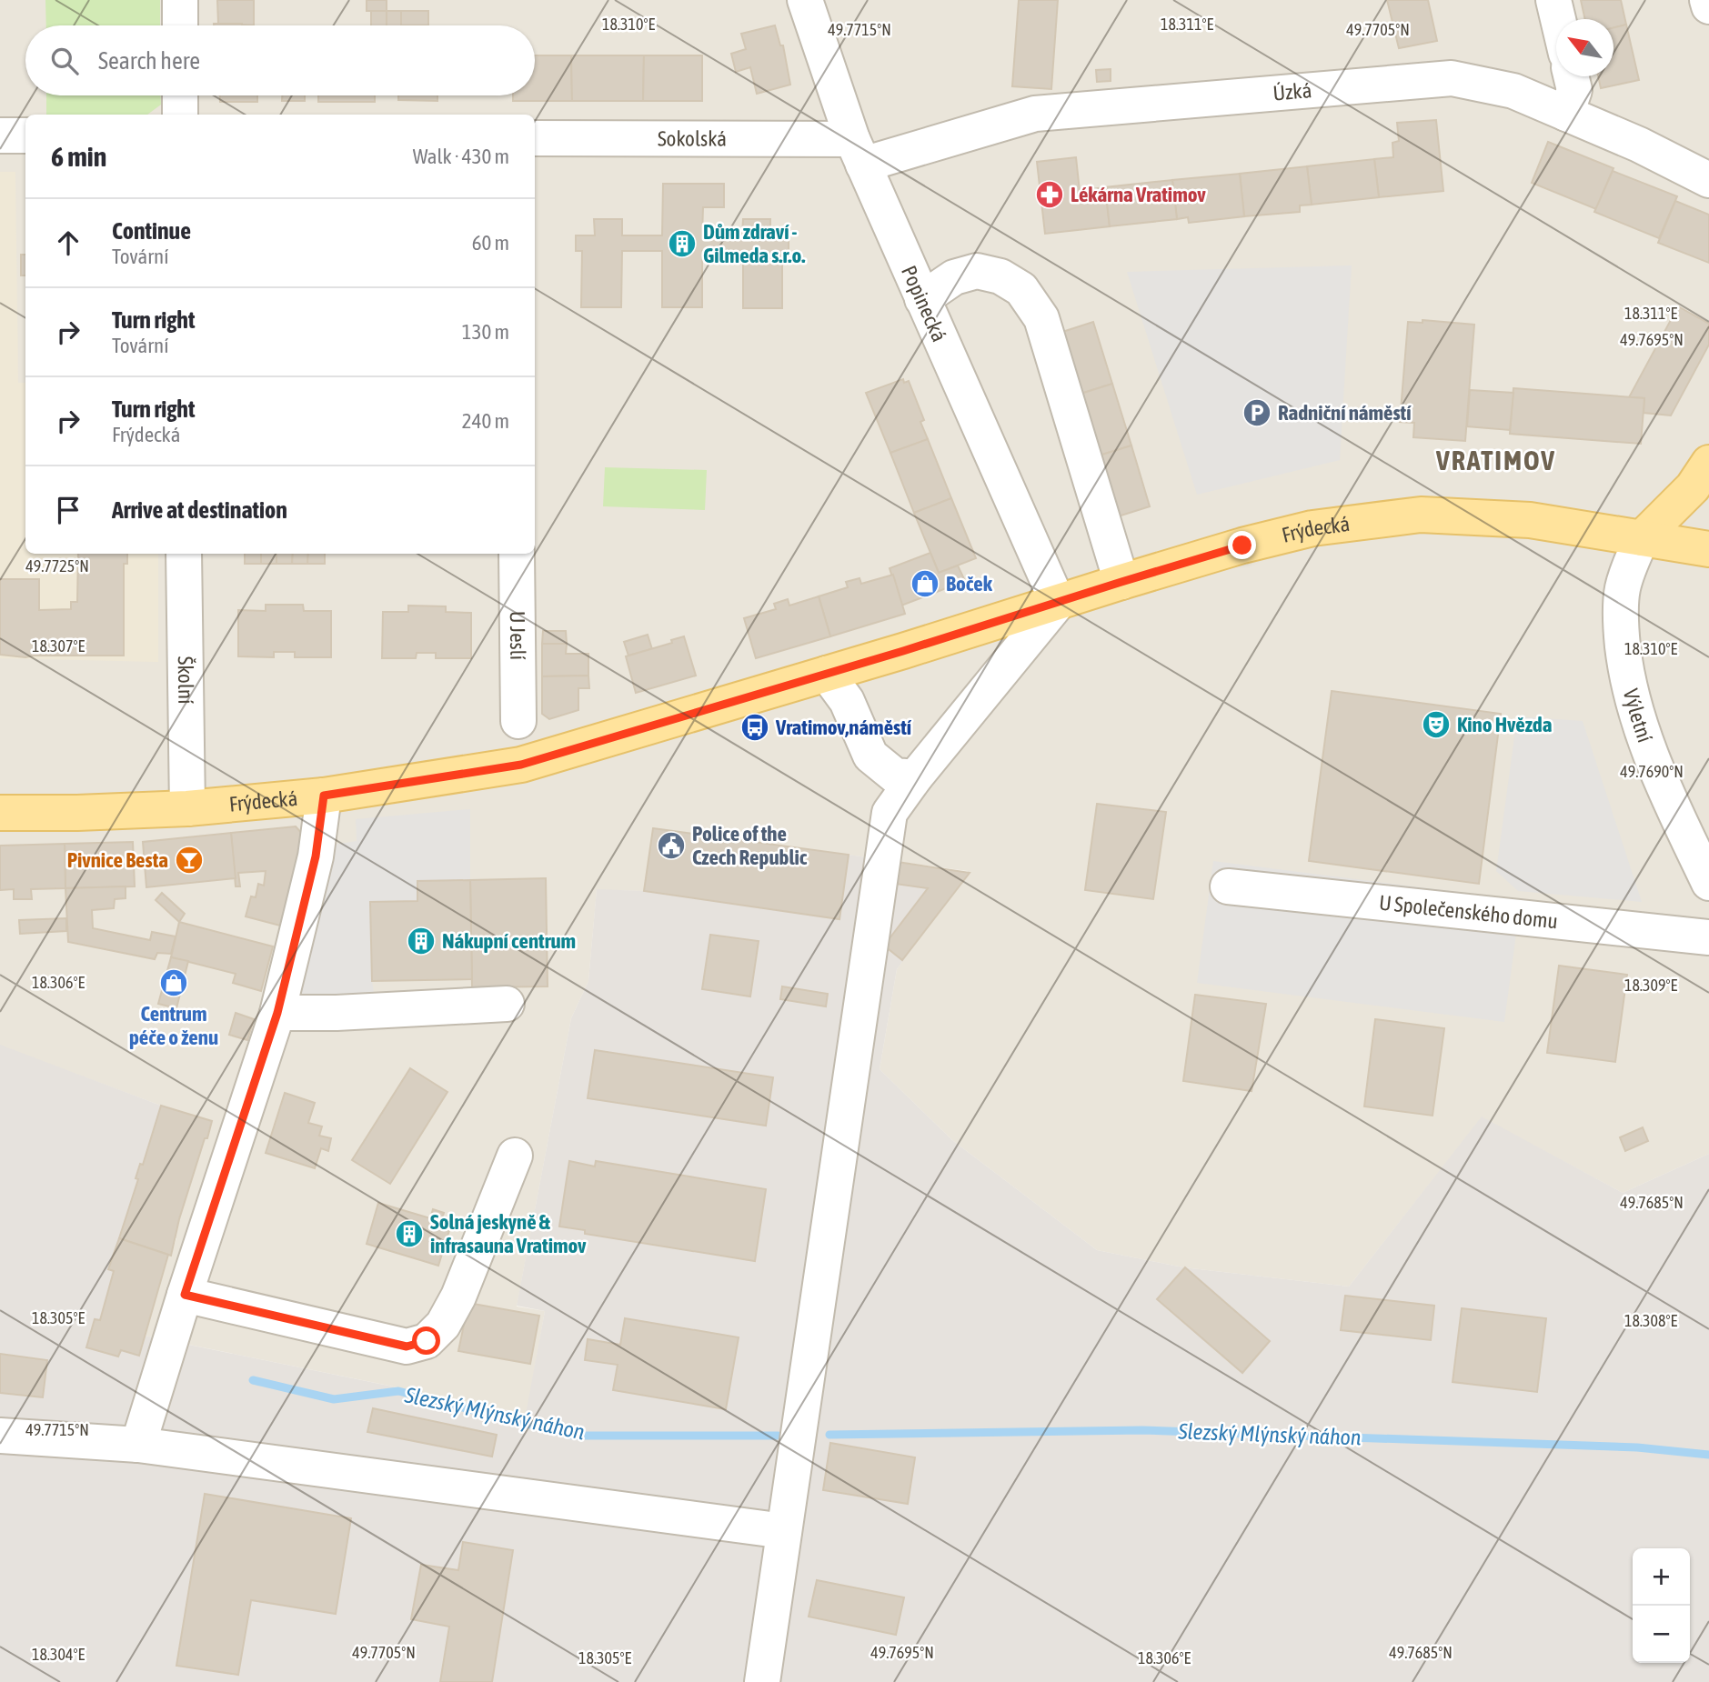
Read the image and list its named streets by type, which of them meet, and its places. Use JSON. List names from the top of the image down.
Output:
{
  "streets": {
    "main road": ["Frýdecká"],
    "street": [
      "Úzká",
      "Sokolská",
      "Popinecká",
      "U Jeslí",
      "Školní",
      "Výletní",
      "U Společenského domu"
    ]
  },
  "crossings": [
    ["Úzká", "Sokolská"],
    ["Úzká", "Popinecká"],
    ["Sokolská", "Popinecká"],
    ["Popinecká", "Frýdecká"],
    ["Frýdecká", "Školní"],
    ["Frýdecká", "Výletní"]
  ],
  "districts": ["VRATIMOV"],
  "water": ["Slezský Mlýnský náhon"],
  "places": {
    "pharmacy": ["Lékárna Vratimov"],
    "building": ["Dům zdraví - Gilmeda s.r.o.", "Nákupní centrum", "Solná jeskyně & infrasauna Vratimov"],
    "parking": ["Radniční náměstí"],
    "shop": ["Boček", "Centrum péče o ženu"],
    "theatre": ["Kino Hvězda"],
    "bus stop": ["Vratimov,náměstí"],
    "public building": ["Police of the Czech Republic"],
    "bar": ["Pivnice Besta"]
  },
  "north": "top left",
  "page": {
    "search": "Search here",
    "heading": ["6 min", "Walk · 430 m"],
    "list": [
      ["Continue", "Tovární", "60 m"],
      ["Turn right", "Tovární", "130 m"],
      ["Turn right", "Frýdecká", "240 m"],
      "Arrive at destination"
    ],
    "map_buttons": ["+", "−"]
  },
  "coordinates": [
    "18.310°E",
    "18.311°E",
    "49.7715°N",
    "49.7705°N",
    "49.7695°N",
    "49.7725°N",
    "18.307°E",
    "49.7690°N",
    "18.306°E",
    "18.309°E",
    "49.7685°N",
    "18.305°E",
    "18.308°E",
    "18.304°E"
  ]
}
